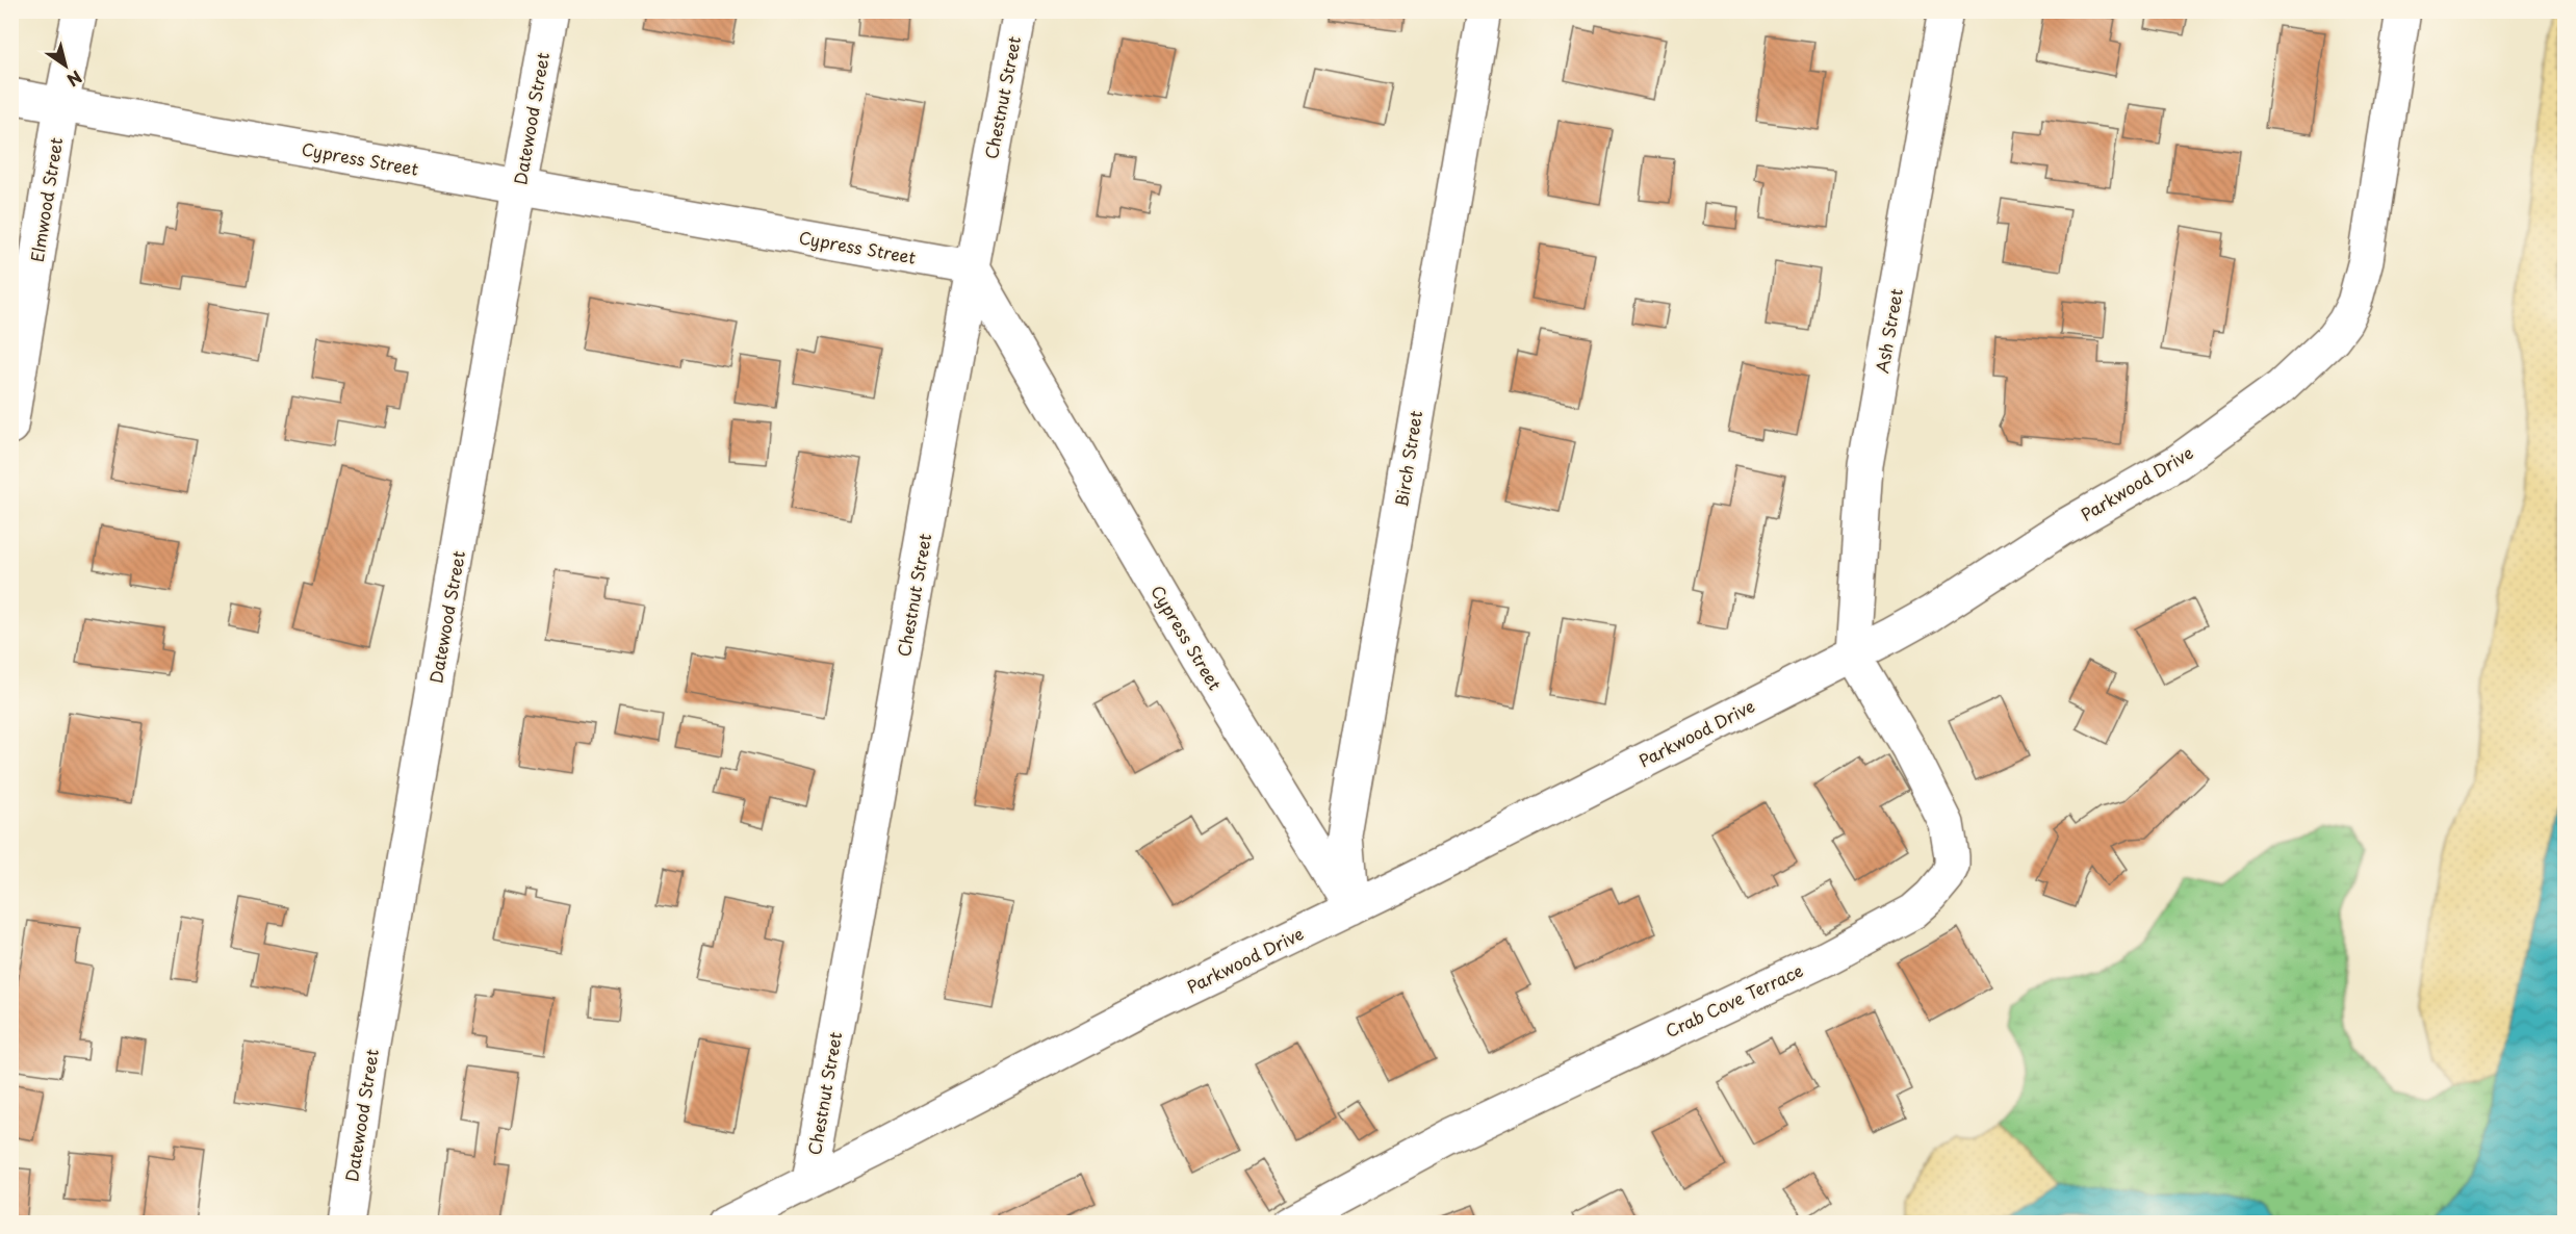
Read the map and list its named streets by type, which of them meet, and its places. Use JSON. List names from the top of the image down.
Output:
{
  "streets": {
    "street": [
      "Chestnut Street",
      "Datewood Street",
      "Cypress Street",
      "Elmwood Street",
      "Ash Street",
      "Birch Street",
      "Parkwood Drive",
      "Crab Cove Terrace"
    ]
  },
  "crossings": [
    ["Chestnut Street", "Cypress Street"],
    ["Chestnut Street", "Parkwood Drive"],
    ["Datewood Street", "Cypress Street"],
    ["Cypress Street", "Elmwood Street"],
    ["Cypress Street", "Birch Street"],
    ["Cypress Street", "Parkwood Drive"],
    ["Ash Street", "Parkwood Drive"],
    ["Ash Street", "Crab Cove Terrace"],
    ["Birch Street", "Parkwood Drive"],
    ["Parkwood Drive", "Crab Cove Terrace"]
  ],
  "north": "bottom right"
}
